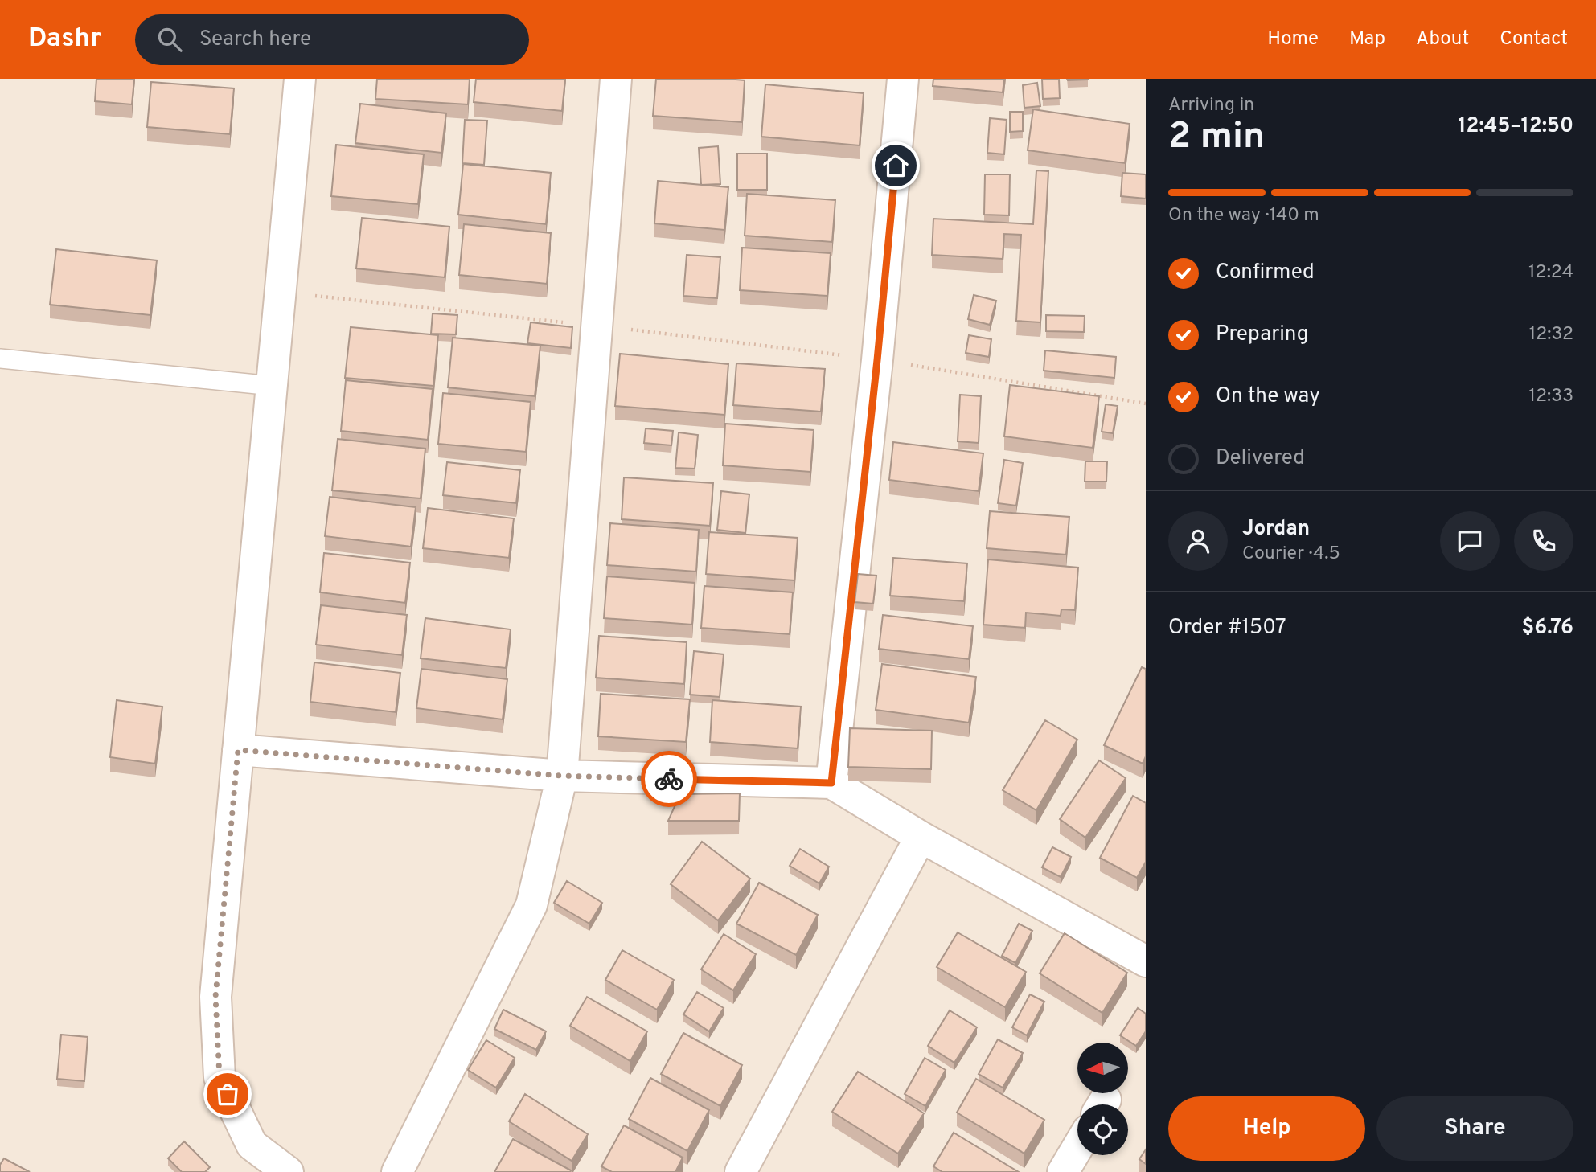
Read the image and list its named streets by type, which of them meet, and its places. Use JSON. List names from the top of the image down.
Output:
{
  "north": "left",
  "page": {
    "header": "Dashr",
    "search": "Search here",
    "nav": [
      "Home",
      "Map",
      "About",
      "Contact"
    ],
    "heading": ["2 min", "Arriving in", "12:45–12:50"],
    "panel": [
      "Jordan",
      "Courier · 4.5",
      "Order #1507",
      "$6.76"
    ],
    "bar": "On the way · 140 m",
    "list": [
      ["Confirmed", "12:24"],
      ["Preparing", "12:32"],
      ["On the way", "12:33"],
      "Delivered"
    ],
    "buttons": ["Help", "Share"]
  }
}
